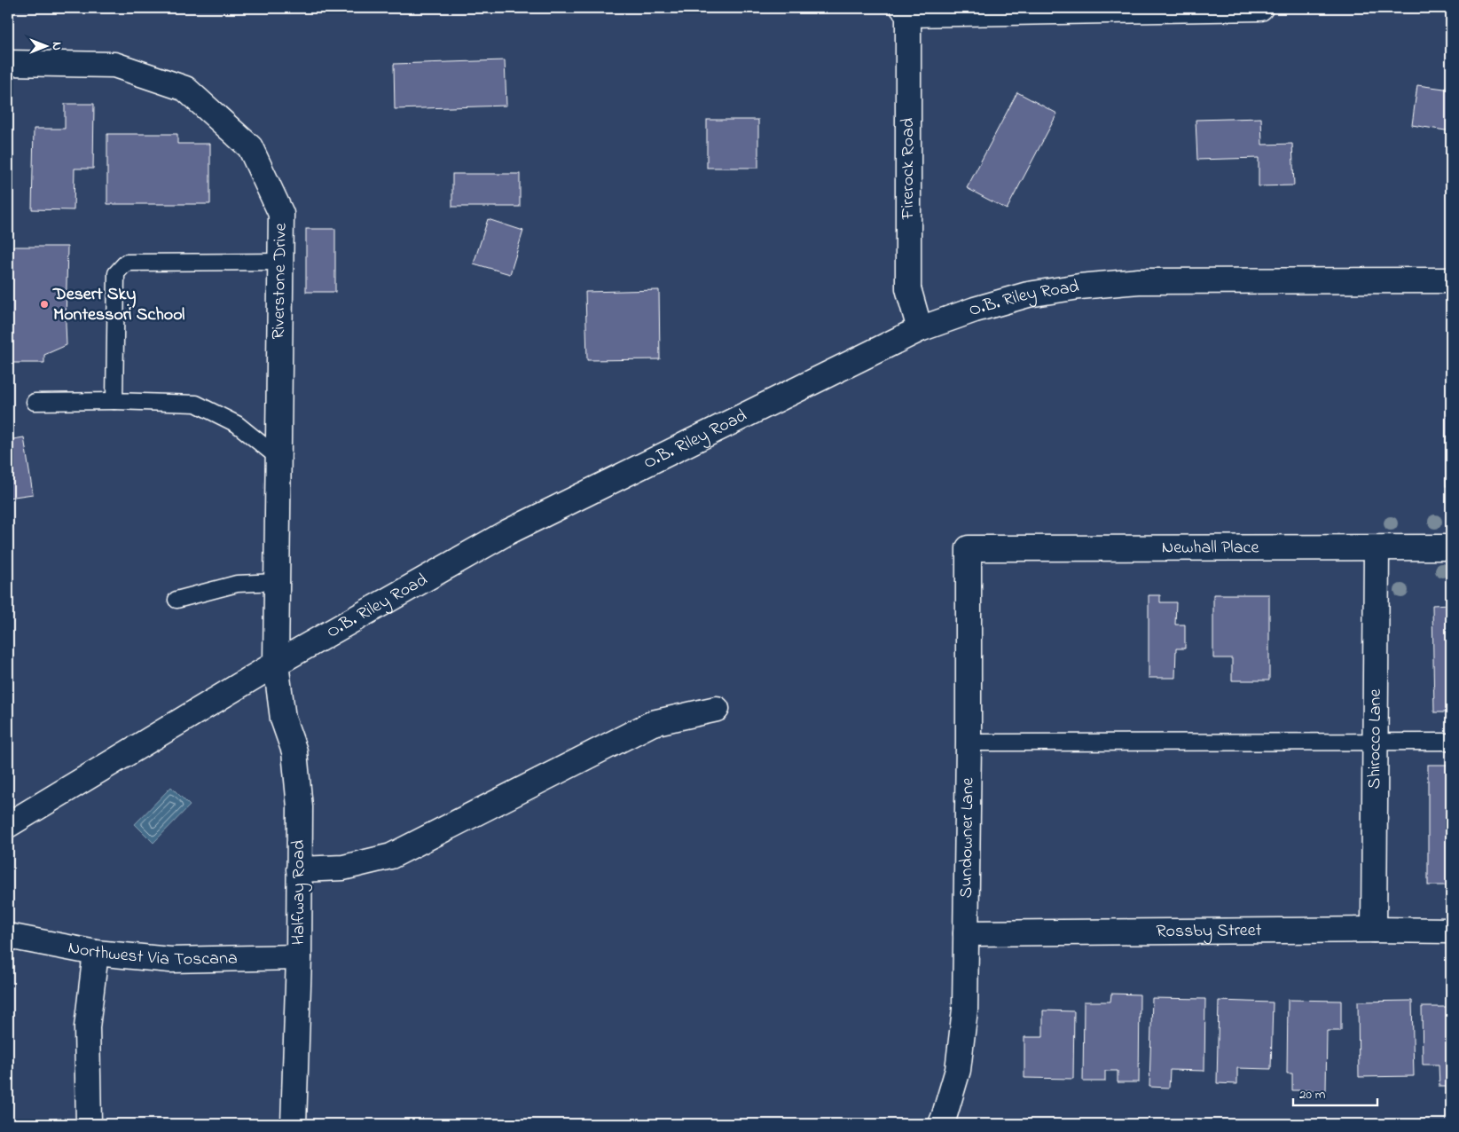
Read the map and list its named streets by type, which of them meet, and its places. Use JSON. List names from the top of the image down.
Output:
{
  "streets": {
    "street": [
      "Firerock Road",
      "Riverstone Drive",
      "O.B. Riley Road",
      "Newhall Place",
      "Shirocco Lane",
      "Sundowner Lane",
      "Halfway Road",
      "Rossby Street",
      "Northwest Via Toscana"
    ]
  },
  "crossings": [
    ["Firerock Road", "O.B. Riley Road"],
    ["Riverstone Drive", "O.B. Riley Road"],
    ["Riverstone Drive", "Halfway Road"],
    ["O.B. Riley Road", "Halfway Road"],
    ["Newhall Place", "Shirocco Lane"],
    ["Newhall Place", "Sundowner Lane"],
    ["Shirocco Lane", "Rossby Street"],
    ["Sundowner Lane", "Rossby Street"],
    ["Halfway Road", "Northwest Via Toscana"]
  ],
  "places": ["Desert Sky Montessori School"],
  "scale_bar": "20 m",
  "north": "right"
}
